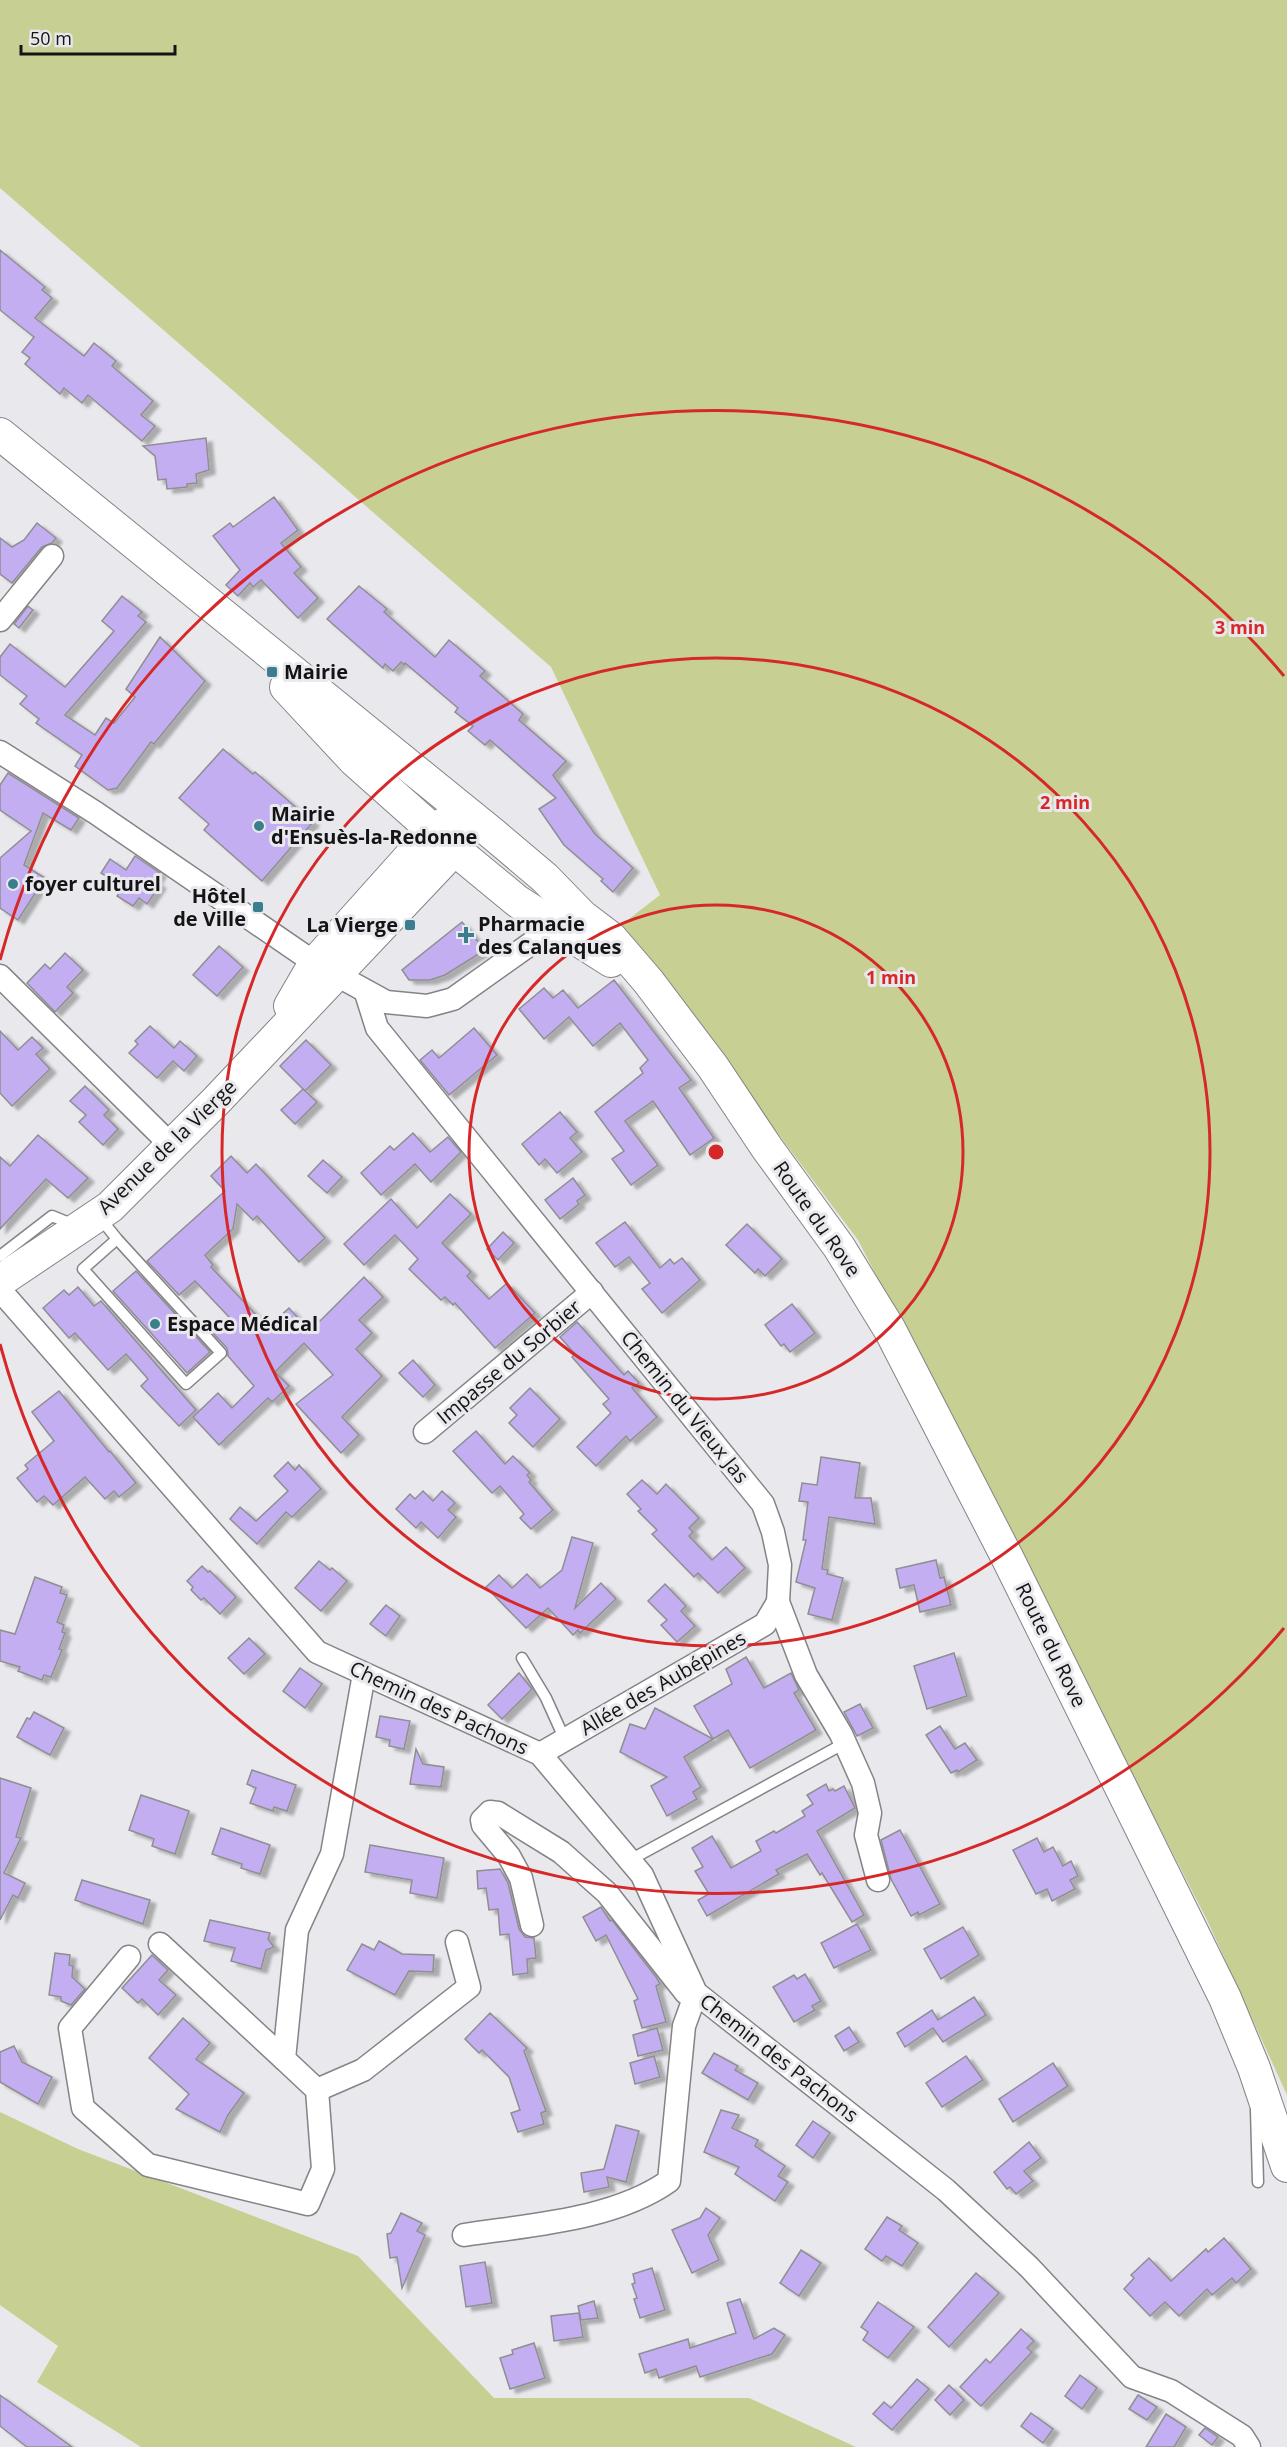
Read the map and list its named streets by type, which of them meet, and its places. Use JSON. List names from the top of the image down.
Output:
{
  "streets": {
    "main road": ["Avenue de la Vierge", "Route du Rove"],
    "street": [
      "Impasse du Sorbier",
      "Chemin du Vieux Jas",
      "Allée des Aubépines",
      "Chemin des Pachons"
    ]
  },
  "crossings": [
    ["Impasse du Sorbier", "Chemin du Vieux Jas"],
    ["Chemin du Vieux Jas", "Allée des Aubépines"],
    ["Allée des Aubépines", "Chemin des Pachons"]
  ],
  "places": {
    "transit": ["Mairie", "Hôtel de Ville", "La Vierge"],
    "other": ["Mairie d'Ensuès-la-Redonne", "foyer culturel", "Espace Médical"],
    "health": ["Pharmacie des Calanques"]
  },
  "scale_bar": "50 m",
  "rings": ["3 min", "2 min", "1 min"]
}
